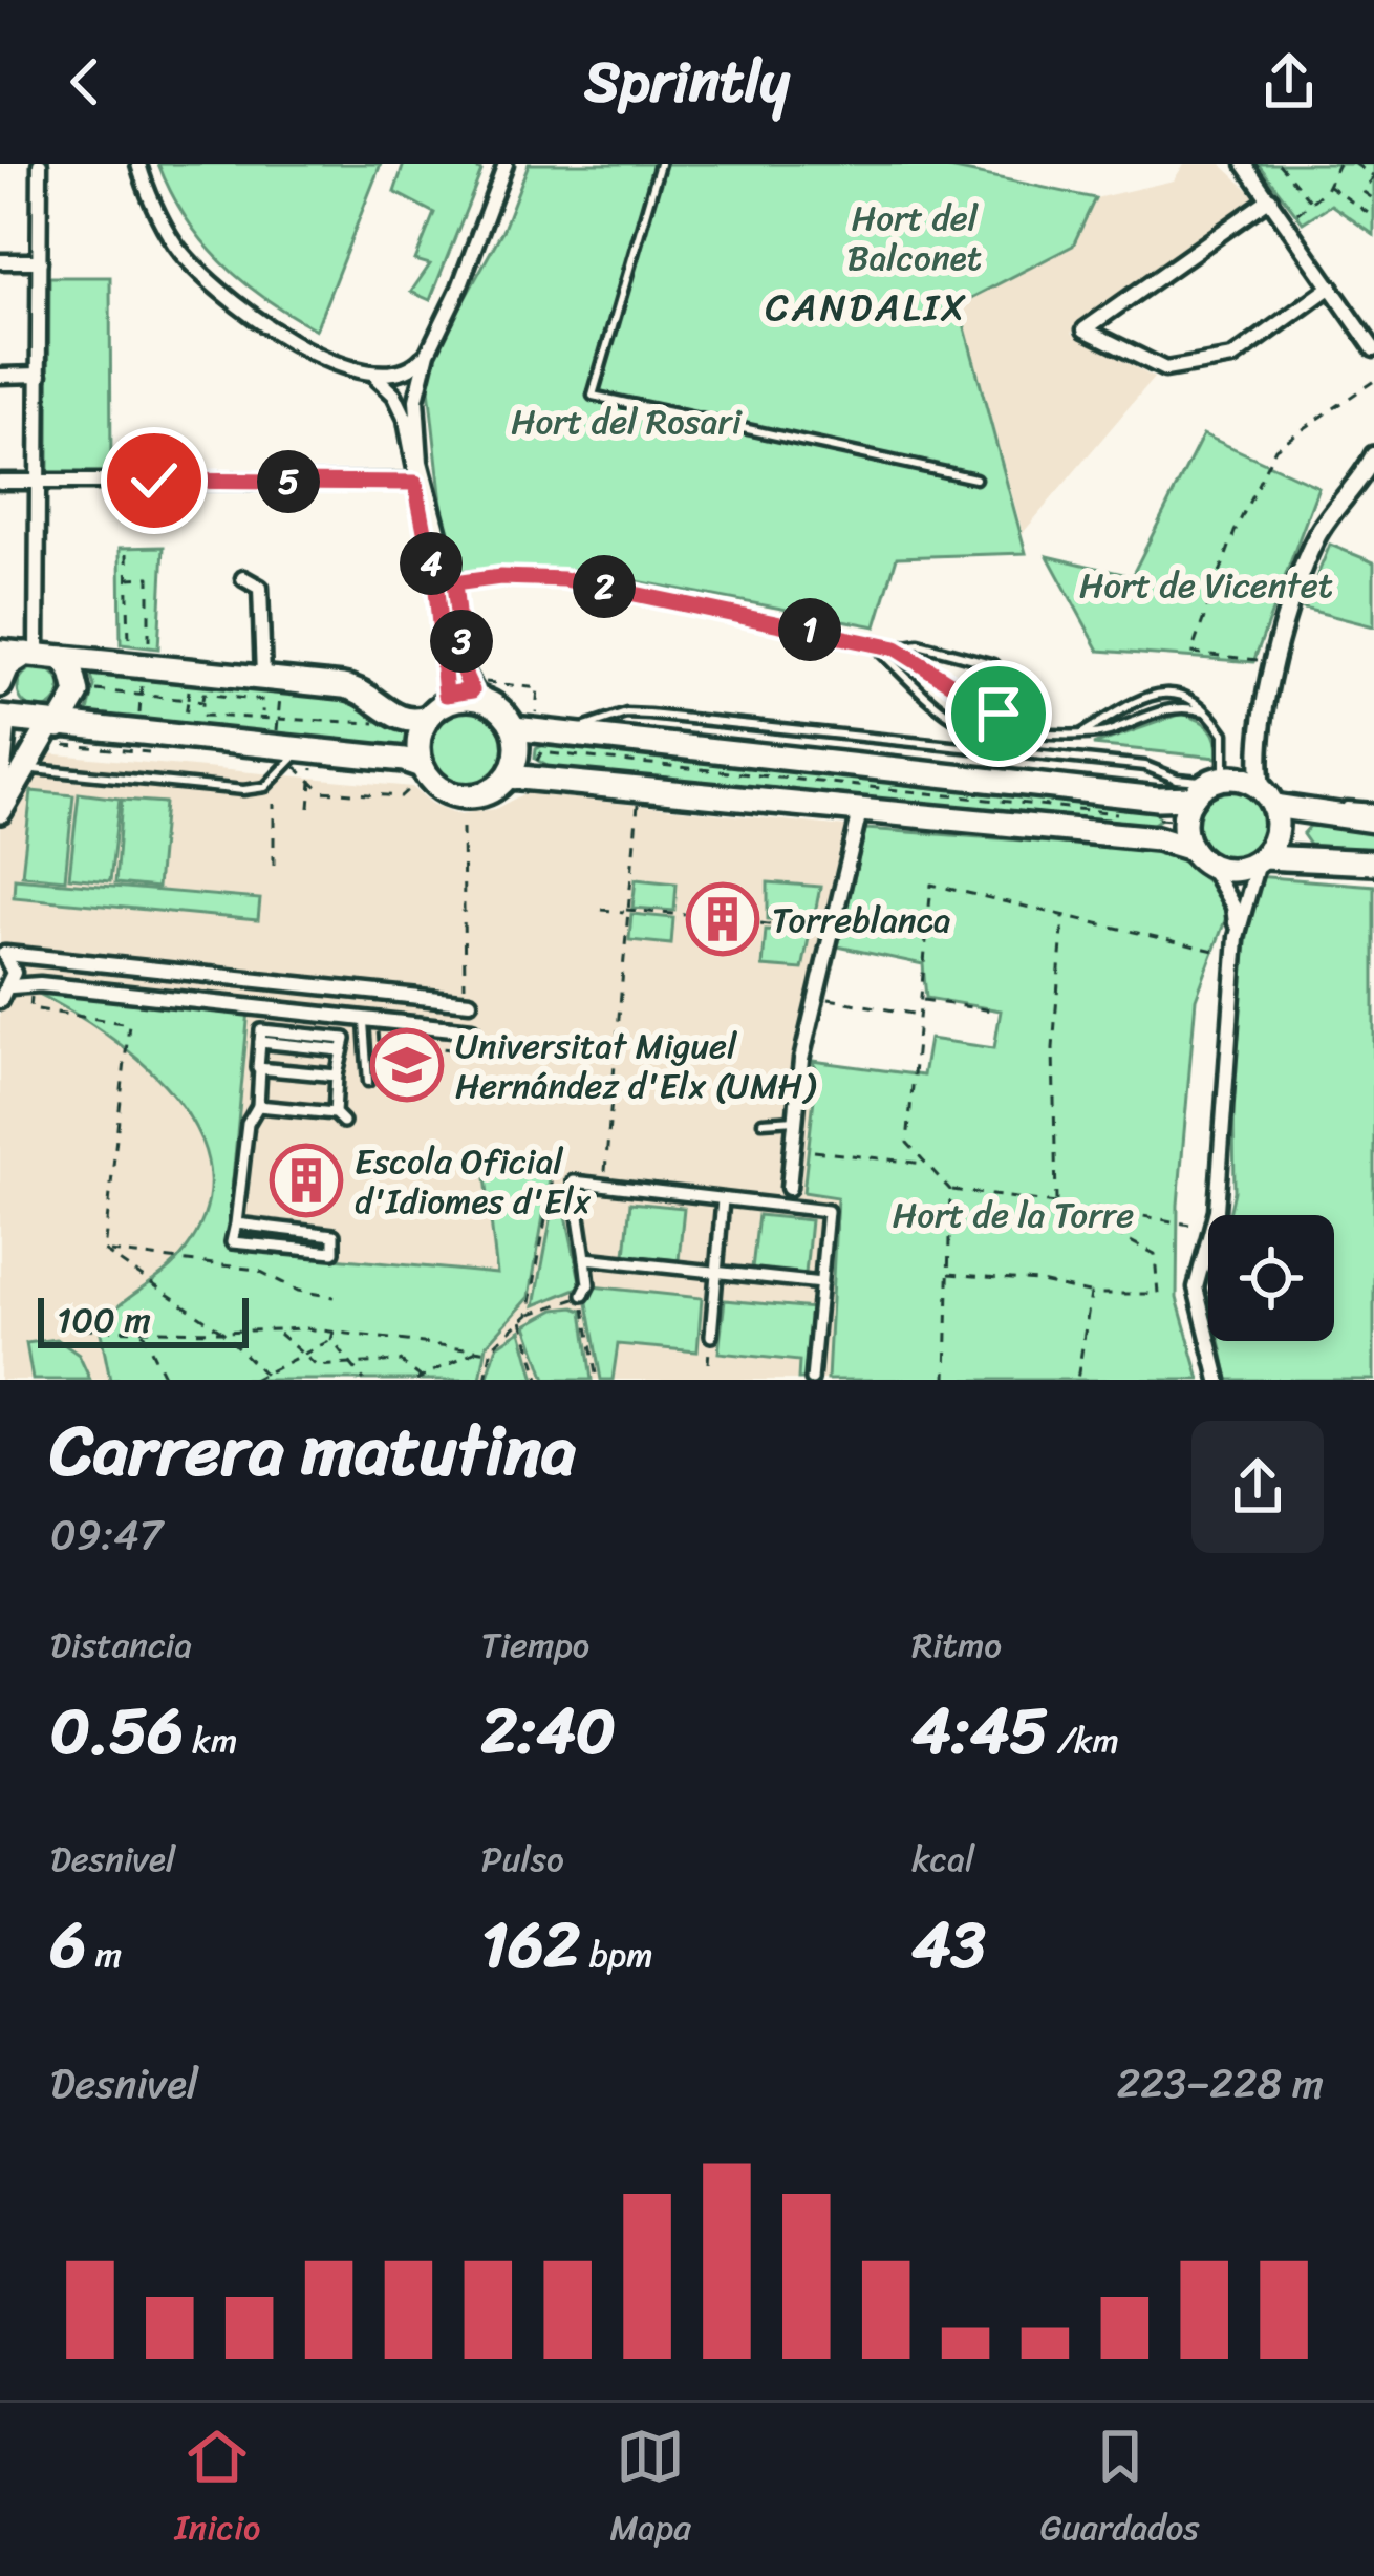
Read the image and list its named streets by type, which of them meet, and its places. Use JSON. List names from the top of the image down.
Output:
{
  "districts": ["CANDALIX"],
  "parks": [
    "Hort del Balconet",
    "Hort del Rosari",
    "Hort de Vicentet",
    "Hort de la Torre"
  ],
  "places": {
    "building": ["Torreblanca", "Escola Oficial d'Idiomes d'Elx"],
    "school or university": ["Universitat Miguel Hernández d'Elx (UMH)"]
  },
  "scale_bar": "100 m",
  "page": {
    "header": "Sprintly",
    "pins": [
      "5",
      "4",
      "2",
      "1",
      "3"
    ],
    "scale": "100 m",
    "heading": ["Carrera matutina", "09:47"],
    "stats": [
      ["Distancia", "0.56 km"],
      ["Tiempo", "2:40"],
      ["Ritmo", "4:45 /km"],
      ["Desnivel", "6 m"],
      ["Pulso", "162 bpm"],
      ["kcal", "43"]
    ],
    "chart": ["Desnivel", "223–228 m"],
    "tabs": ["Inicio", "Mapa", "Guardados"]
  }
}
